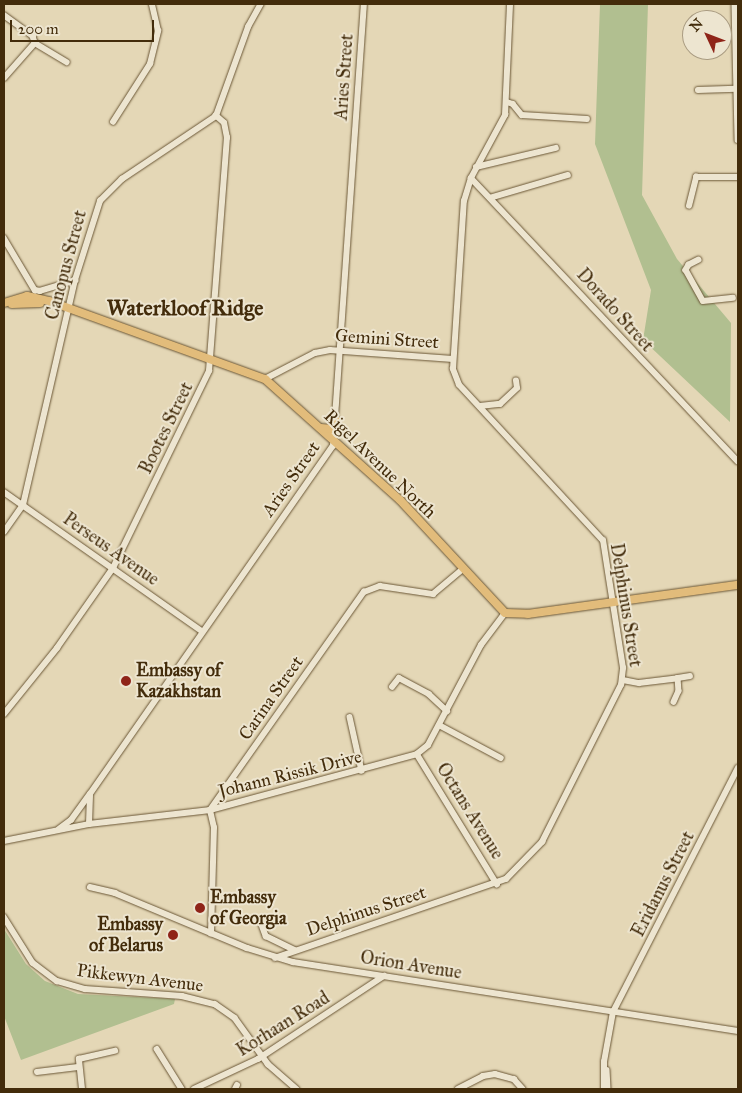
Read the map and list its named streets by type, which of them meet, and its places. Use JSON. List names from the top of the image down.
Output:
{
  "streets": {
    "main road": ["Rigel Avenue North"],
    "street": [
      "Aries Street",
      "Canopus Street",
      "Dorado Street",
      "Gemini Street",
      "Bootes Street",
      "Perseus Avenue",
      "Delphinus Street",
      "Carina Street",
      "Johann Rissik Drive",
      "Octans Avenue",
      "Eridanus Street",
      "Orion Avenue",
      "Pikkewyn Avenue",
      "Korhaan Road"
    ]
  },
  "crossings": [
    ["Aries Street", "Gemini Street"],
    ["Aries Street", "Rigel Avenue North"],
    ["Aries Street", "Perseus Avenue"],
    ["Aries Street", "Johann Rissik Drive"],
    ["Canopus Street", "Bootes Street"],
    ["Canopus Street", "Rigel Avenue North"],
    ["Canopus Street", "Perseus Avenue"],
    ["Dorado Street", "Delphinus Street"],
    ["Gemini Street", "Rigel Avenue North"],
    ["Gemini Street", "Delphinus Street"],
    ["Bootes Street", "Rigel Avenue North"],
    ["Bootes Street", "Perseus Avenue"],
    ["Rigel Avenue North", "Carina Street"],
    ["Delphinus Street", "Octans Avenue"],
    ["Delphinus Street", "Orion Avenue"],
    ["Carina Street", "Johann Rissik Drive"],
    ["Johann Rissik Drive", "Octans Avenue"],
    ["Eridanus Street", "Orion Avenue"],
    ["Orion Avenue", "Korhaan Road"],
    ["Pikkewyn Avenue", "Korhaan Road"]
  ],
  "districts": ["Waterkloof Ridge"],
  "places": ["Embassy of Kazakhstan", "Embassy of Georgia", "Embassy of Belarus"],
  "scale_bar": "200 m",
  "north": "top left"
}
